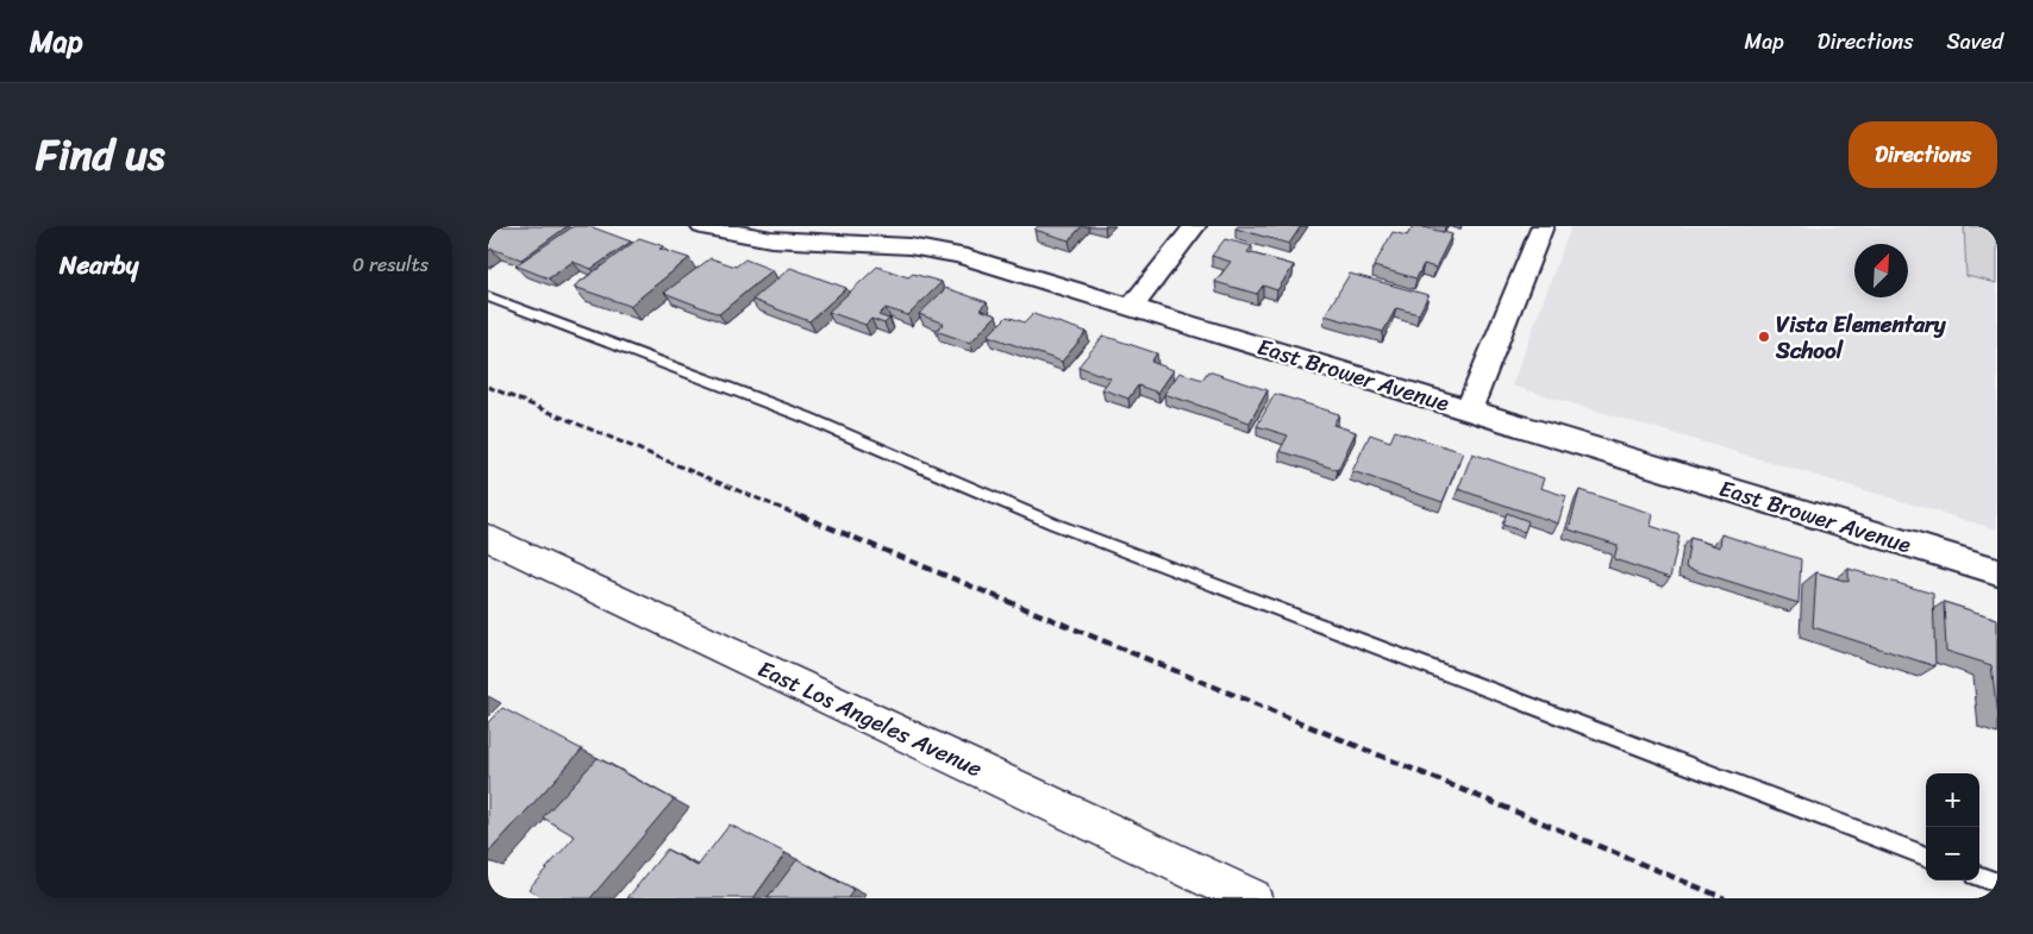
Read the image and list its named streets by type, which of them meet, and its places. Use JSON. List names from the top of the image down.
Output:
{
  "streets": {
    "main road": ["East Los Angeles Avenue"],
    "street": ["East Brower Avenue"]
  },
  "places": ["Vista Elementary School"],
  "north": "top right",
  "page": {
    "header": "Map",
    "nav": ["Map", "Directions", "Saved"],
    "title": "Find us",
    "buttons": "Directions",
    "heading": ["Nearby", "0 results"],
    "map_buttons": ["+", "−"]
  }
}
